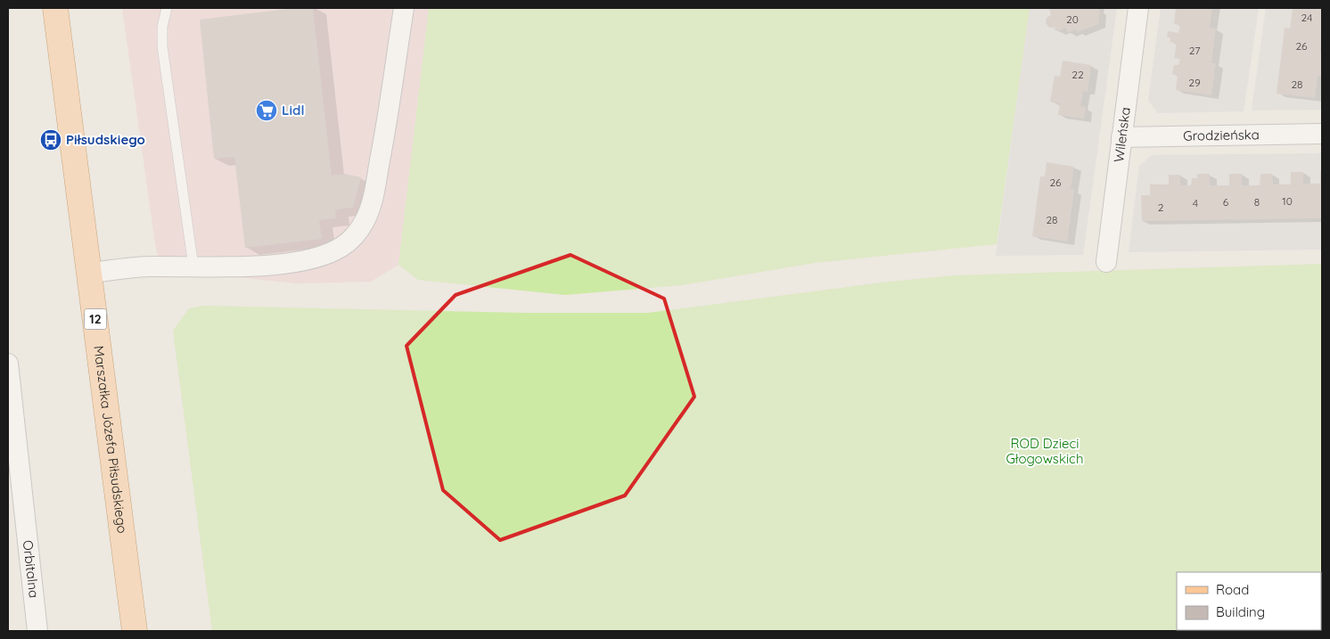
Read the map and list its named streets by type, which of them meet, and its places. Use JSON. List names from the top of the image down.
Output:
{
  "streets": {
    "main road": ["12", "Marszałka Józefa Piłsudskiego"],
    "street": ["Wileńska", "Grodzieńska", "Orbitalna"]
  },
  "crossings": [
    ["Wileńska", "Grodzieńska"]
  ],
  "parks": ["ROD Dzieci Głogowskich"],
  "places": {
    "supermarket": ["Lidl"],
    "bus stop": ["Piłsudskiego"]
  },
  "house_numbers": [
    "24",
    "20",
    "26",
    "27",
    "22",
    "29",
    "28",
    "26",
    "10",
    "6",
    "8",
    "4",
    "2",
    "28"
  ],
  "legend": ["Road", "Building"]
}
